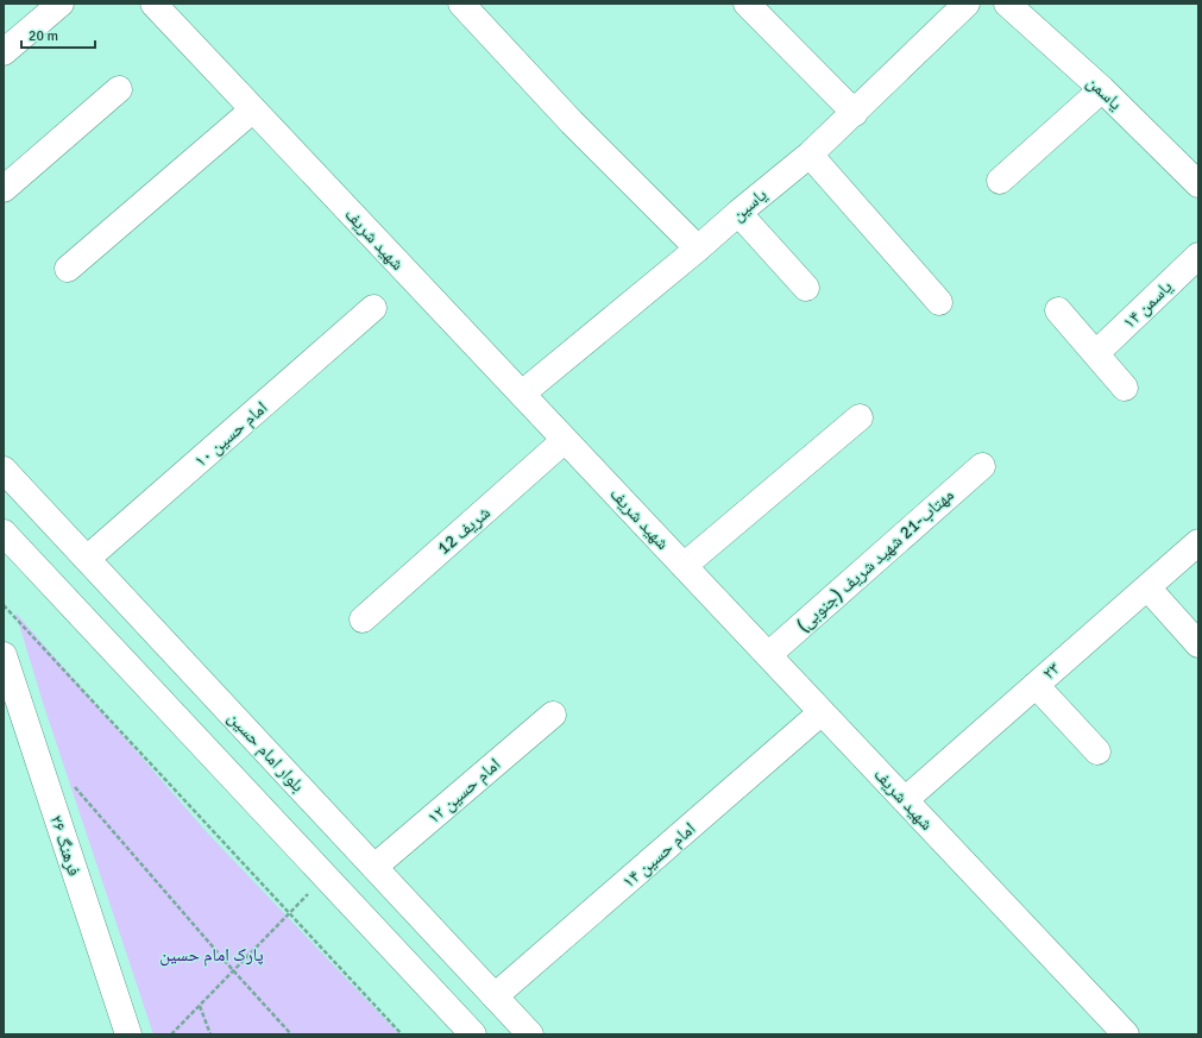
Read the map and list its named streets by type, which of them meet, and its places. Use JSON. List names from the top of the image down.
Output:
{
  "streets": {
    "street": [
      "یاسمن",
      "یاسین",
      "شهید شریف",
      "یاسمن ۱۴",
      "امام حسین ۱۰",
      "شریف 12",
      "مهتاب-21 شهید شریف (جنوبی)",
      "۲۳",
      "بلوار امام حسین",
      "امام حسین ۱۲",
      "فرهنگ ۲۶",
      "امام حسین ۱۴"
    ]
  },
  "crossings": [
    ["یاسین", "شهید شریف"],
    ["شهید شریف", "شریف 12"],
    ["شهید شریف", "مهتاب-21 شهید شریف (جنوبی)"],
    ["شهید شریف", "۲۳"],
    ["شهید شریف", "امام حسین ۱۴"],
    ["امام حسین ۱۰", "بلوار امام حسین"],
    ["بلوار امام حسین", "امام حسین ۱۲"],
    ["بلوار امام حسین", "امام حسین ۱۴"]
  ],
  "parks": ["پارک امام حسین"],
  "scale_bar": "20 m"
}
